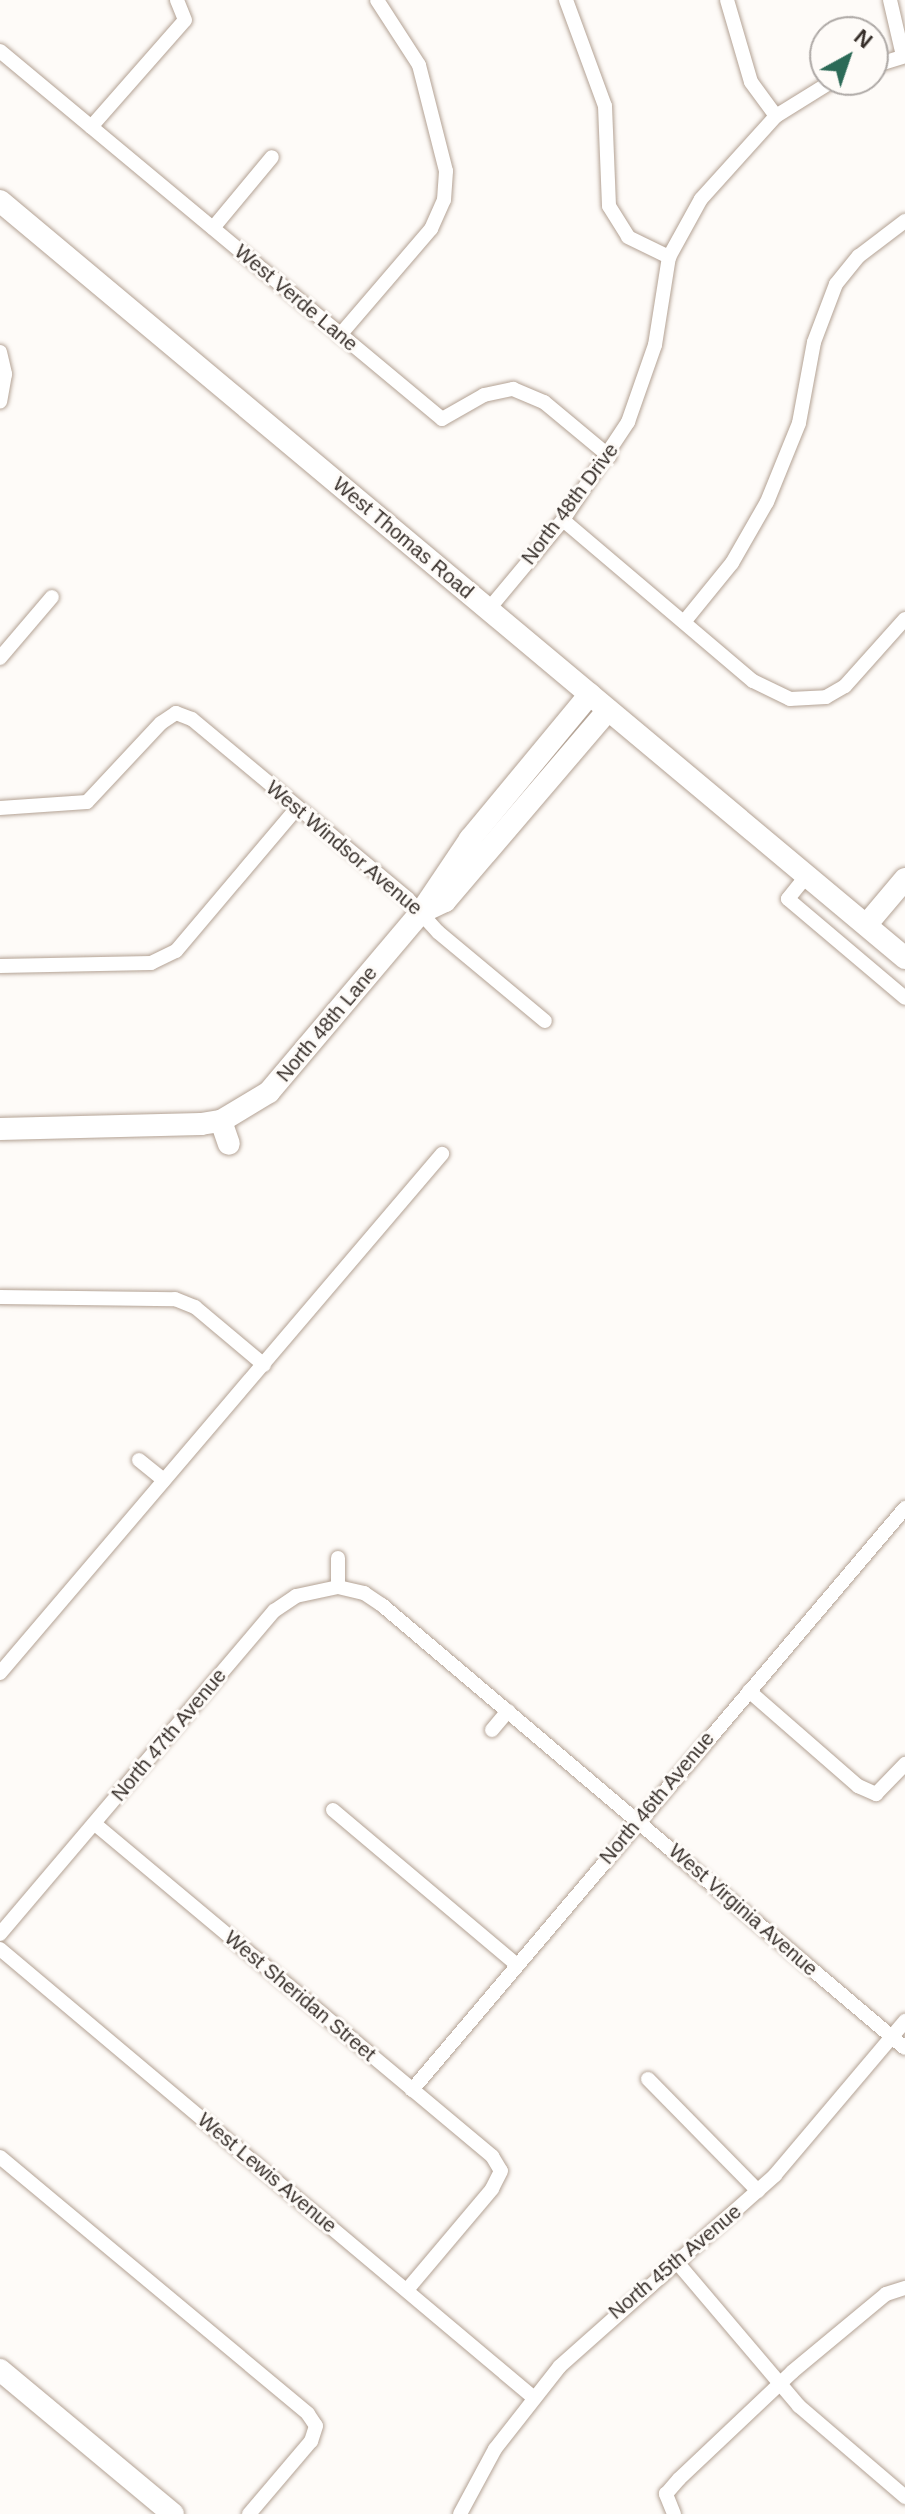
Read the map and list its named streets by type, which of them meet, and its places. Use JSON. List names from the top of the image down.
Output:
{
  "streets": {
    "street": [
      "West Verde Lane",
      "North 48th Drive",
      "West Thomas Road",
      "West Windsor Avenue",
      "North 48th Lane",
      "North 47th Avenue",
      "North 46th Avenue",
      "West Virginia Avenue",
      "West Sheridan Street",
      "West Lewis Avenue",
      "North 45th Avenue"
    ]
  },
  "crossings": [
    ["West Verde Lane", "North 48th Drive"],
    ["North 48th Drive", "West Thomas Road"],
    ["West Thomas Road", "North 48th Lane"],
    ["West Windsor Avenue", "North 48th Lane"],
    ["North 47th Avenue", "West Virginia Avenue"],
    ["North 47th Avenue", "West Sheridan Street"],
    ["North 46th Avenue", "West Virginia Avenue"],
    ["North 46th Avenue", "West Sheridan Street"],
    ["West Virginia Avenue", "North 45th Avenue"],
    ["West Sheridan Street", "West Lewis Avenue"],
    ["West Lewis Avenue", "North 45th Avenue"]
  ],
  "north": "top right"
}
